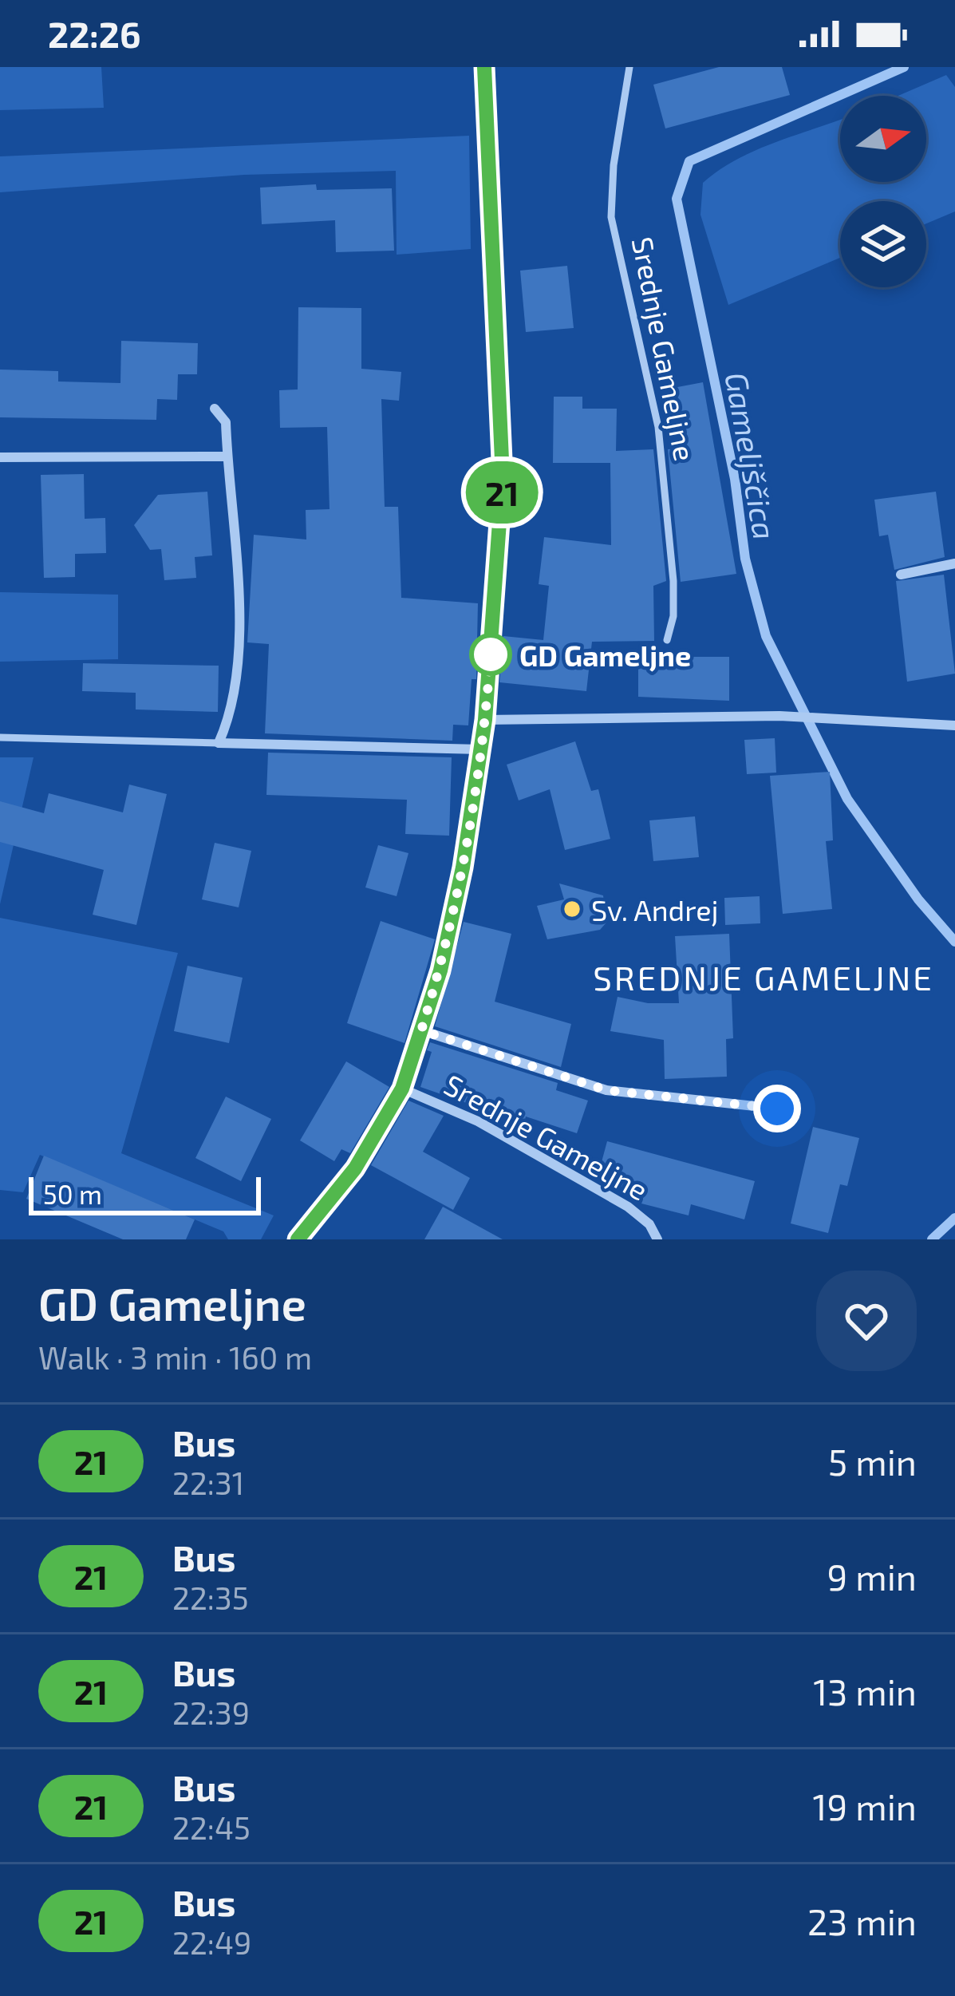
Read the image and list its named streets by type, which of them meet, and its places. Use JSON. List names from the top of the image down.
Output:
{
  "streets": {
    "street": ["Srednje Gameljne"]
  },
  "districts": ["SREDNJE GAMELJNE"],
  "water": ["Gameljščica"],
  "places": ["GD Gameljne", "Sv. Andrej"],
  "lines": ["bus line 21"],
  "scale_bar": "50 m",
  "north": "right",
  "page": {
    "status": "22:26",
    "on_map": "21",
    "scale": "50 m",
    "heading": ["GD Gameljne", "Walk · 3 min · 160 m"],
    "list": [
      {
        "mark": "21",
        "name": "Bus",
        "note": "22:31",
        "value": "5 min"
      },
      {
        "mark": "21",
        "name": "Bus",
        "note": "22:35",
        "value": "9 min"
      },
      {
        "mark": "21",
        "name": "Bus",
        "note": "22:39",
        "value": "13 min"
      },
      {
        "mark": "21",
        "name": "Bus",
        "note": "22:45",
        "value": "19 min"
      },
      {
        "mark": "21",
        "name": "Bus",
        "note": "22:49",
        "value": "23 min"
      }
    ]
  }
}
